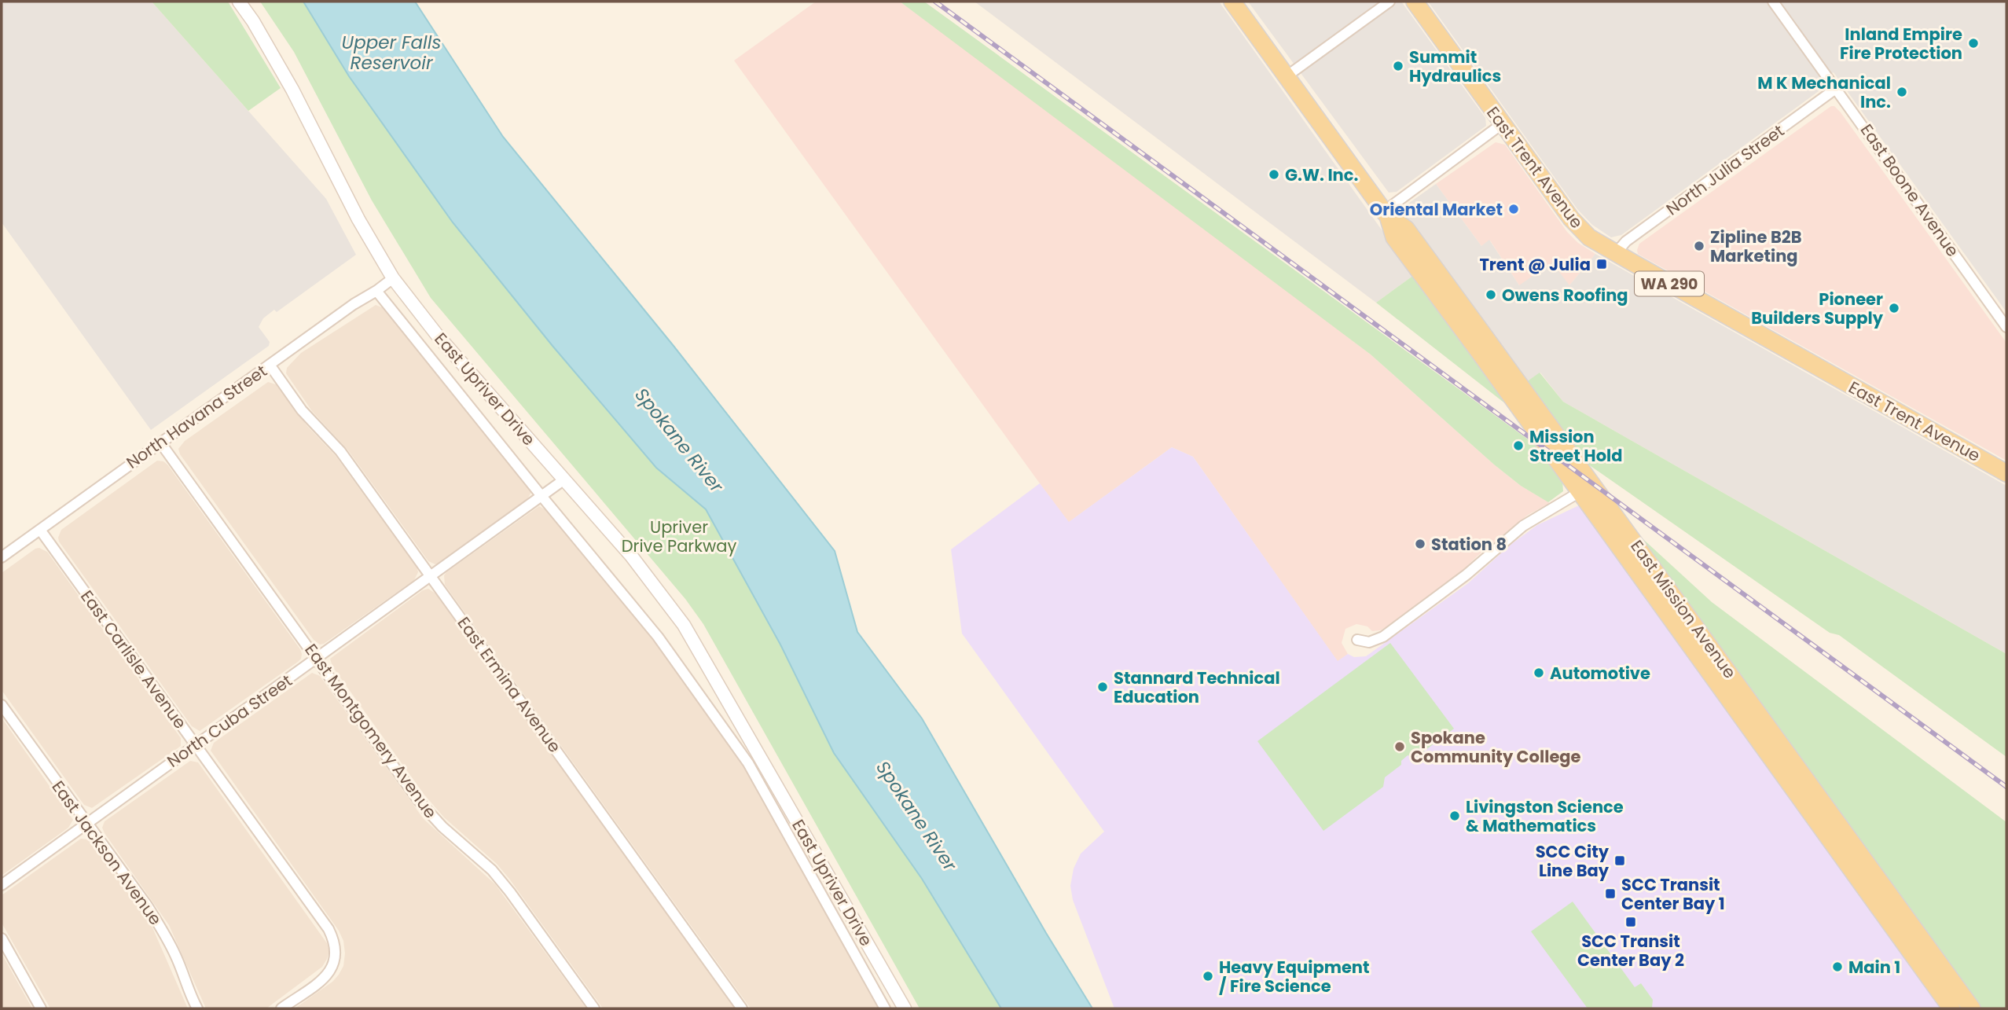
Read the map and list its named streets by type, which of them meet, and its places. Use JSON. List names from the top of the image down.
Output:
{
  "streets": {
    "main road": ["East Trent Avenue", "WA 290", "East Mission Avenue"],
    "street": [
      "North Julia Street",
      "East Boone Avenue",
      "East Upriver Drive",
      "North Havana Street",
      "East Carlisle Avenue",
      "East Ermina Avenue",
      "North Cuba Street",
      "East Montgomery Avenue",
      "East Jackson Avenue"
    ]
  },
  "crossings": [
    ["East Trent Avenue", "North Julia Street"],
    ["North Julia Street", "East Boone Avenue"],
    ["East Upriver Drive", "North Havana Street"],
    ["East Upriver Drive", "North Cuba Street"],
    ["North Havana Street", "East Carlisle Avenue"],
    ["North Havana Street", "East Ermina Avenue"],
    ["North Havana Street", "East Montgomery Avenue"],
    ["East Carlisle Avenue", "North Cuba Street"],
    ["East Ermina Avenue", "North Cuba Street"],
    ["North Cuba Street", "East Montgomery Avenue"],
    ["North Cuba Street", "East Jackson Avenue"]
  ],
  "water": ["Upper Falls Reservoir", "Spokane River"],
  "parks": ["Upriver Drive Parkway"],
  "places": {
    "other": [
      "Inland Empire Fire Protection",
      "Summit Hydraulics",
      "M K Mechanical Inc.",
      "G.W. Inc.",
      "Oriental Market",
      "Zipline B2B Marketing",
      "Owens Roofing",
      "Pioneer Builders Supply",
      "Mission Street Hold",
      "Station 8",
      "Automotive",
      "Stannard Technical Education",
      "Spokane Community College",
      "Livingston Science & Mathematics",
      "Main 1",
      "Heavy Equipment / Fire Science"
    ],
    "transit": [
      "Trent @ Julia",
      "SCC City Line Bay",
      "SCC Transit Center Bay 1",
      "SCC Transit Center Bay 2"
    ]
  }
}
